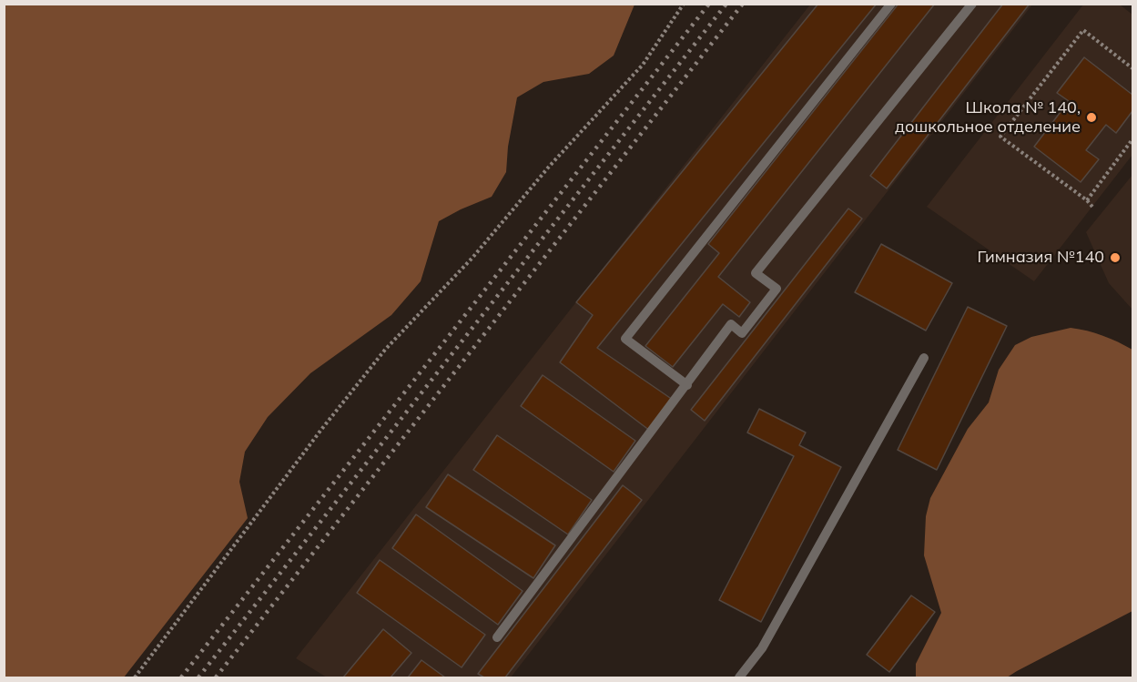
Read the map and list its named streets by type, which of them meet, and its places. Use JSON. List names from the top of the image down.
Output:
{
  "places": ["Школа № 140, дошкольное отделение", "Гимназия №140"]
}
